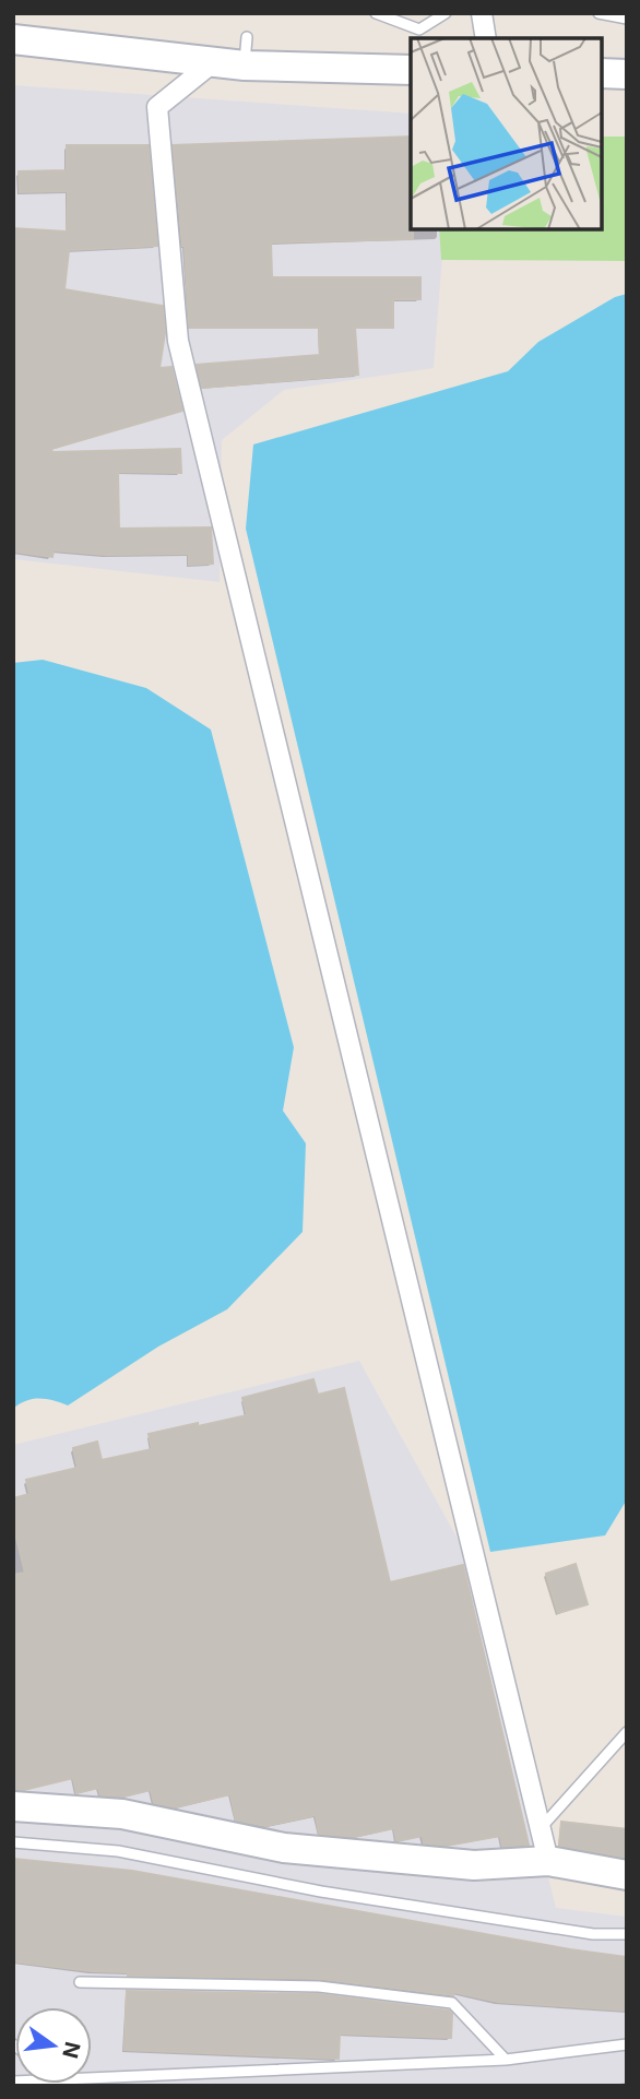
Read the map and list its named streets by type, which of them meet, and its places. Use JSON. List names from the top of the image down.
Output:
{
  "north": "right"
}
